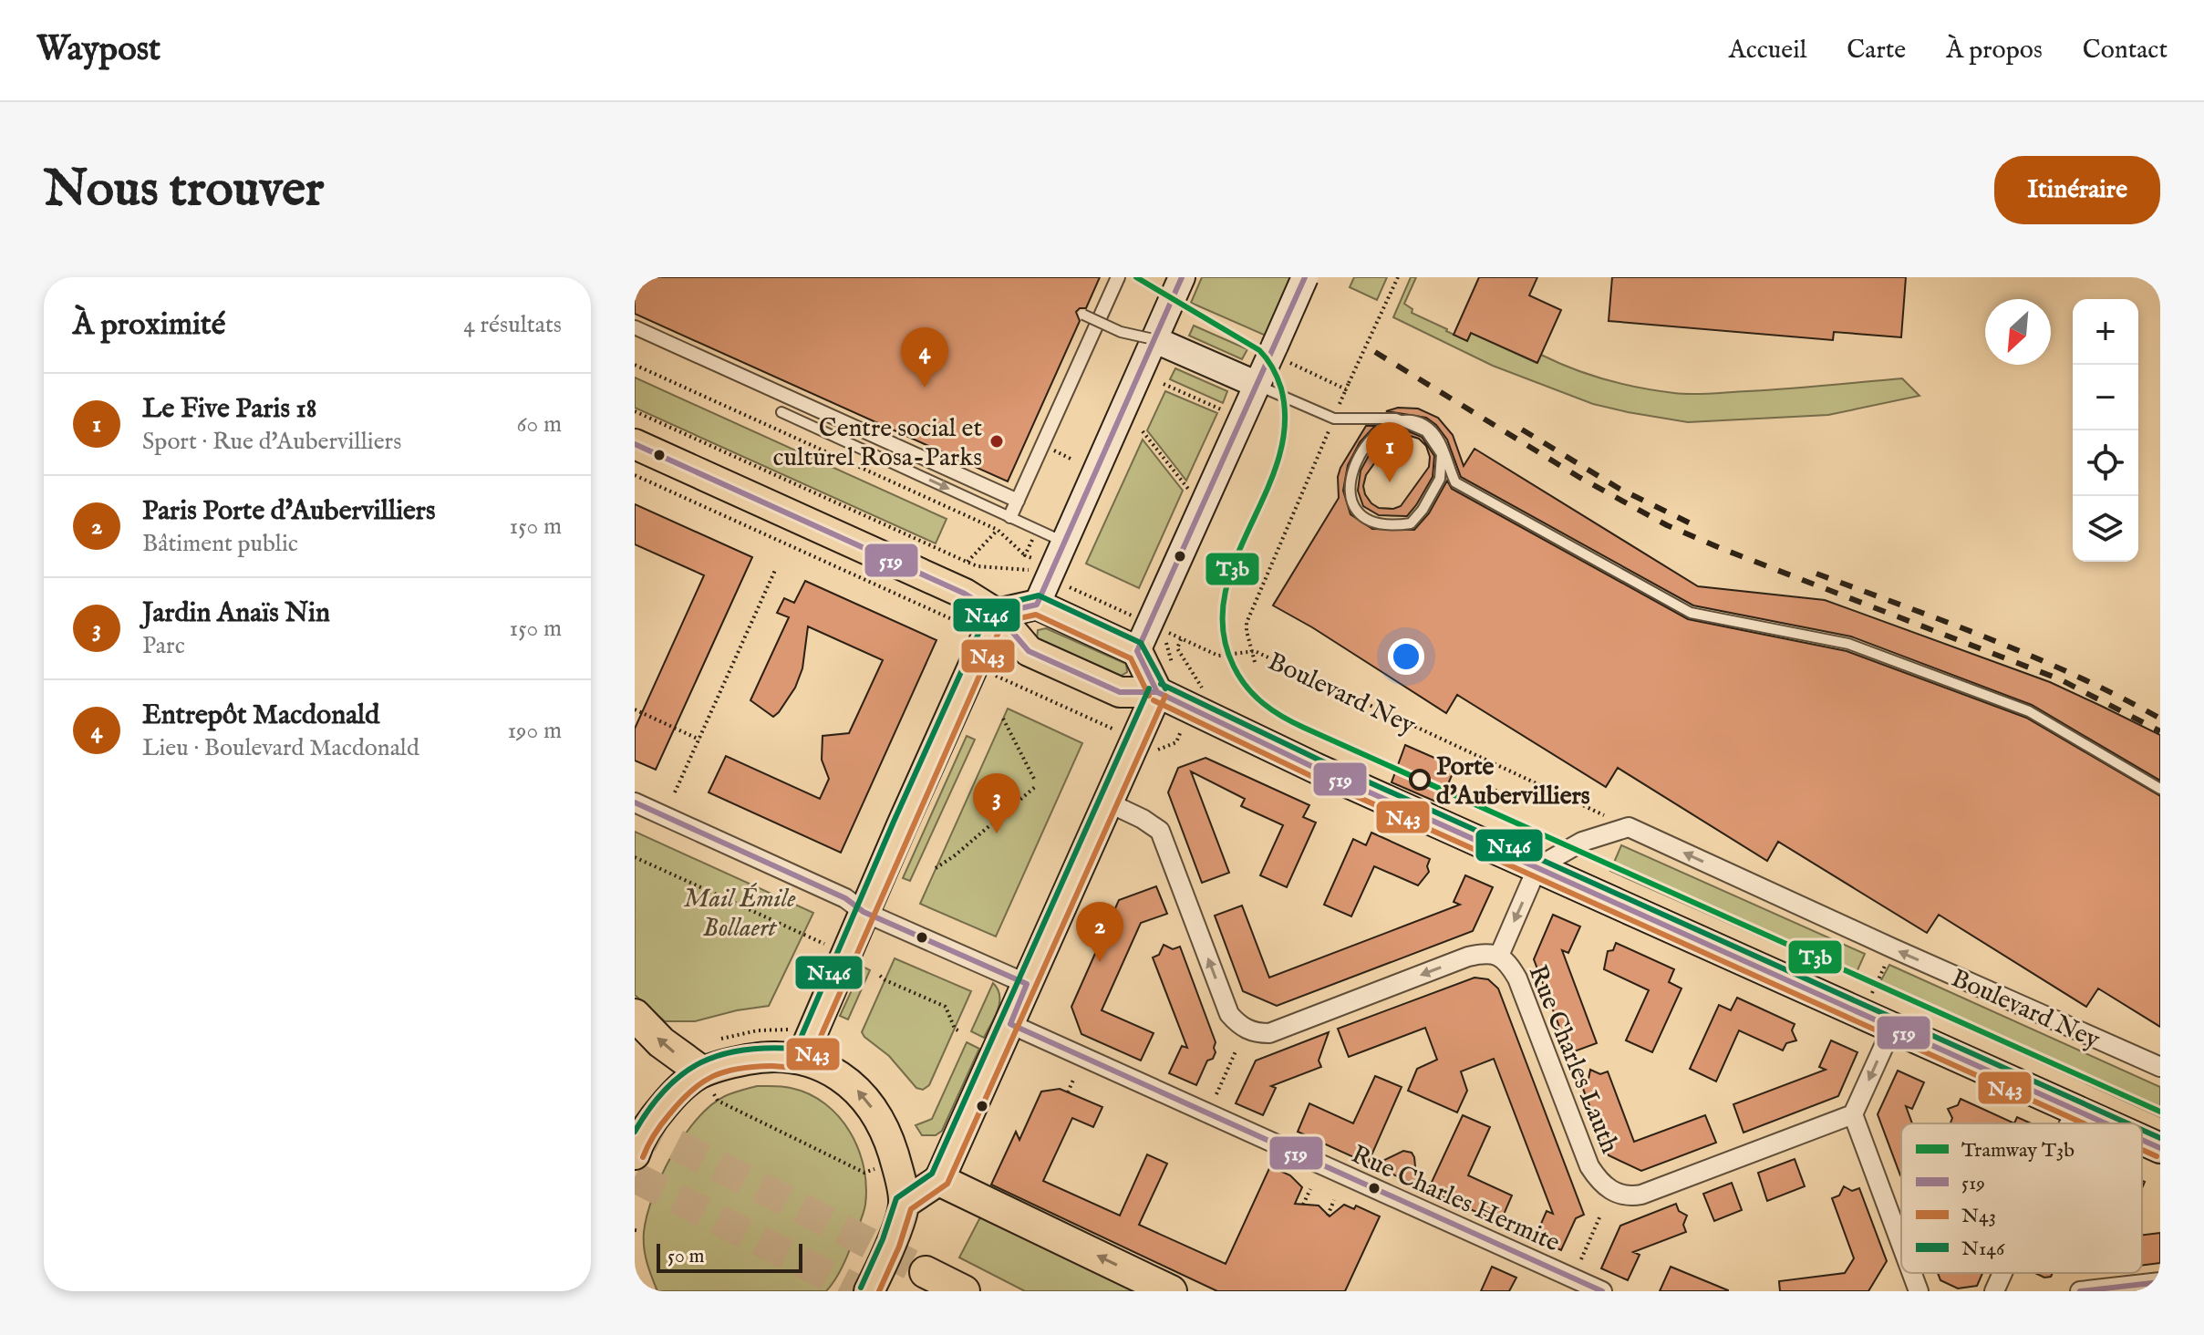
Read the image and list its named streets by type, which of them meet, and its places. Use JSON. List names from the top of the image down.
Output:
{
  "streets": {
    "street": ["Boulevard Ney", "Rue Charles Lauth", "Rue Charles Hermite"]
  },
  "one_way": ["Boulevard Ney"],
  "parks": ["Mail Émile Bollaert"],
  "places": ["Centre social et culturel Rosa-Parks", "Porte d'Aubervilliers"],
  "lines": [
    "tram line T3b",
    "transit line 519",
    "transit line N146",
    "transit line N43"
  ],
  "legend": [
    "Tramway T3b",
    "519",
    "N43",
    "N146"
  ],
  "scale_bar": "50 m",
  "north": "bottom left",
  "page": {
    "header": "Waypost",
    "nav": [
      "Accueil",
      "Carte",
      "À propos",
      "Contact"
    ],
    "buttons": "Itinéraire",
    "title": "Nous trouver",
    "heading": ["À proximité", "4 résultats"],
    "map_buttons": ["+", "−"],
    "pins": [
      "4",
      "1",
      "3",
      "2"
    ],
    "list": [
      {
        "mark": "1",
        "name": "Le Five Paris 18",
        "note": "Sport · Rue d'Aubervilliers",
        "value": "60 m"
      },
      {
        "mark": "2",
        "name": "Paris Porte d'Aubervilliers",
        "note": "Bâtiment public",
        "value": "150 m"
      },
      {
        "mark": "3",
        "name": "Jardin Anaïs Nin",
        "note": "Parc",
        "value": "150 m"
      },
      {
        "mark": "4",
        "name": "Entrepôt Macdonald",
        "note": "Lieu · Boulevard Macdonald",
        "value": "190 m"
      }
    ],
    "scale": "50 m"
  }
}
